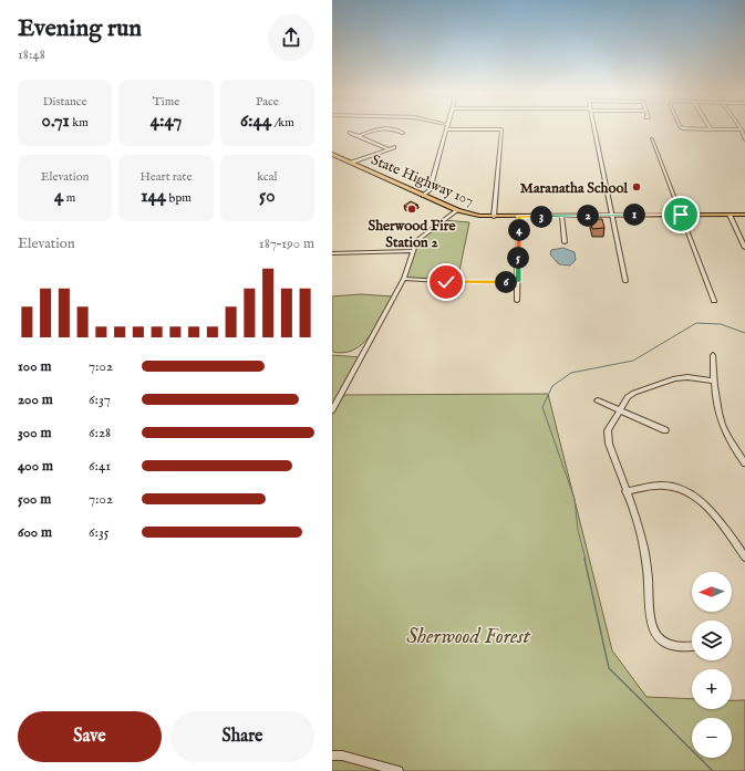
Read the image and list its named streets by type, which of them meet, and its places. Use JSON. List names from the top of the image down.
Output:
{
  "streets": {
    "main road": ["State Highway 107"]
  },
  "parks": ["Sherwood Forest"],
  "places": ["Maranatha School", "Sherwood Fire Station 2"],
  "north": "left",
  "page": {
    "heading": ["Evening run", "18:48"],
    "stats": [
      ["Distance", "0.71 km"],
      ["Time", "4:47"],
      ["Pace", "6:44 /km"],
      ["Elevation", "4 m"],
      ["Heart rate", "144 bpm"],
      ["kcal", "50"]
    ],
    "pins": [
      "1",
      "2",
      "3",
      "4",
      "5",
      "6"
    ],
    "chart": ["Elevation", "187–190 m"],
    "list": [
      {
        "name": "100 m",
        "note": "7:02"
      },
      {
        "name": "200 m",
        "note": "6:37"
      },
      {
        "name": "300 m",
        "note": "6:28"
      },
      {
        "name": "400 m",
        "note": "6:41"
      },
      {
        "name": "500 m",
        "note": "7:02"
      },
      {
        "name": "600 m",
        "note": "6:35"
      }
    ],
    "map_buttons": ["+", "−"],
    "buttons": ["Save", "Share"]
  }
}
